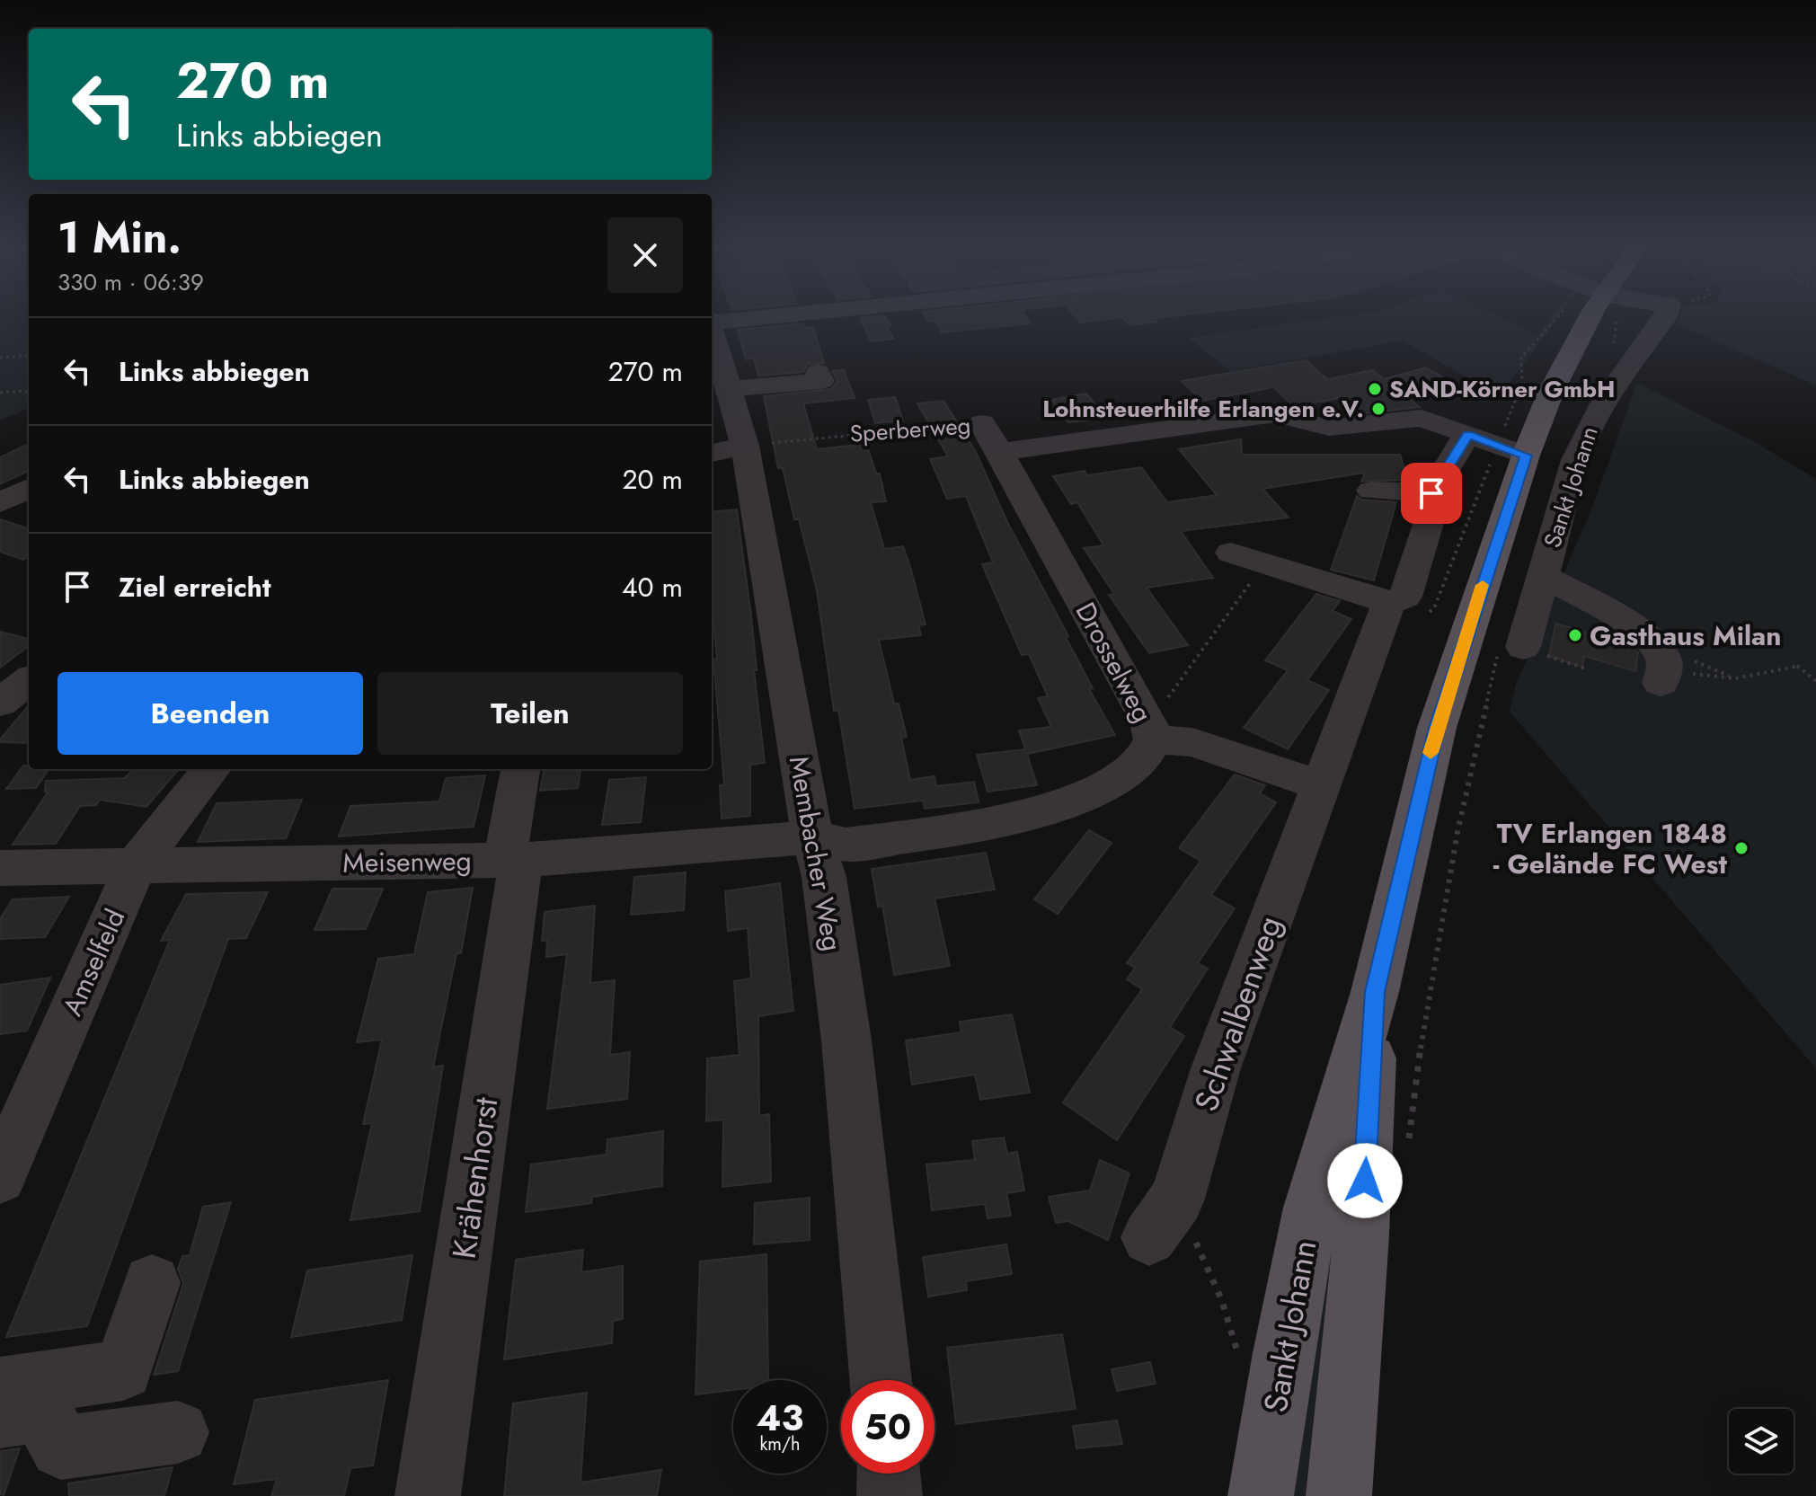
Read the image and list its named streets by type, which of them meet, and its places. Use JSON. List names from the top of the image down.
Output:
{
  "streets": {
    "main road": ["Sankt Johann"],
    "street": [
      "Sperberweg",
      "Drosselweg",
      "Membacher Weg",
      "Meisenweg",
      "Amselfeld",
      "Schwalbenweg",
      "Krähenhorst"
    ]
  },
  "crossings": [
    ["Sperberweg", "Drosselweg"],
    ["Sperberweg", "Membacher Weg"],
    ["Drosselweg", "Membacher Weg"],
    ["Drosselweg", "Meisenweg"],
    ["Membacher Weg", "Meisenweg"],
    ["Meisenweg", "Amselfeld"],
    ["Meisenweg", "Krähenhorst"]
  ],
  "places": [
    "SAND-Körner GmbH",
    "Lohnsteuerhilfe Erlangen e.V.",
    "Gasthaus Milan",
    "TV Erlangen 1848 - Gelände FC West"
  ],
  "page": {
    "turn": ["270 m", "Links abbiegen"],
    "heading": ["1 Min.", "330 m · 06:39"],
    "list": [
      {
        "name": "Links abbiegen",
        "value": "270 m"
      },
      {
        "name": "Links abbiegen",
        "value": "20 m"
      },
      {
        "name": "Ziel erreicht",
        "value": "40 m"
      }
    ],
    "buttons": ["Beenden", "Teilen"],
    "speed": "43 km/h",
    "limit": "50"
  }
}
